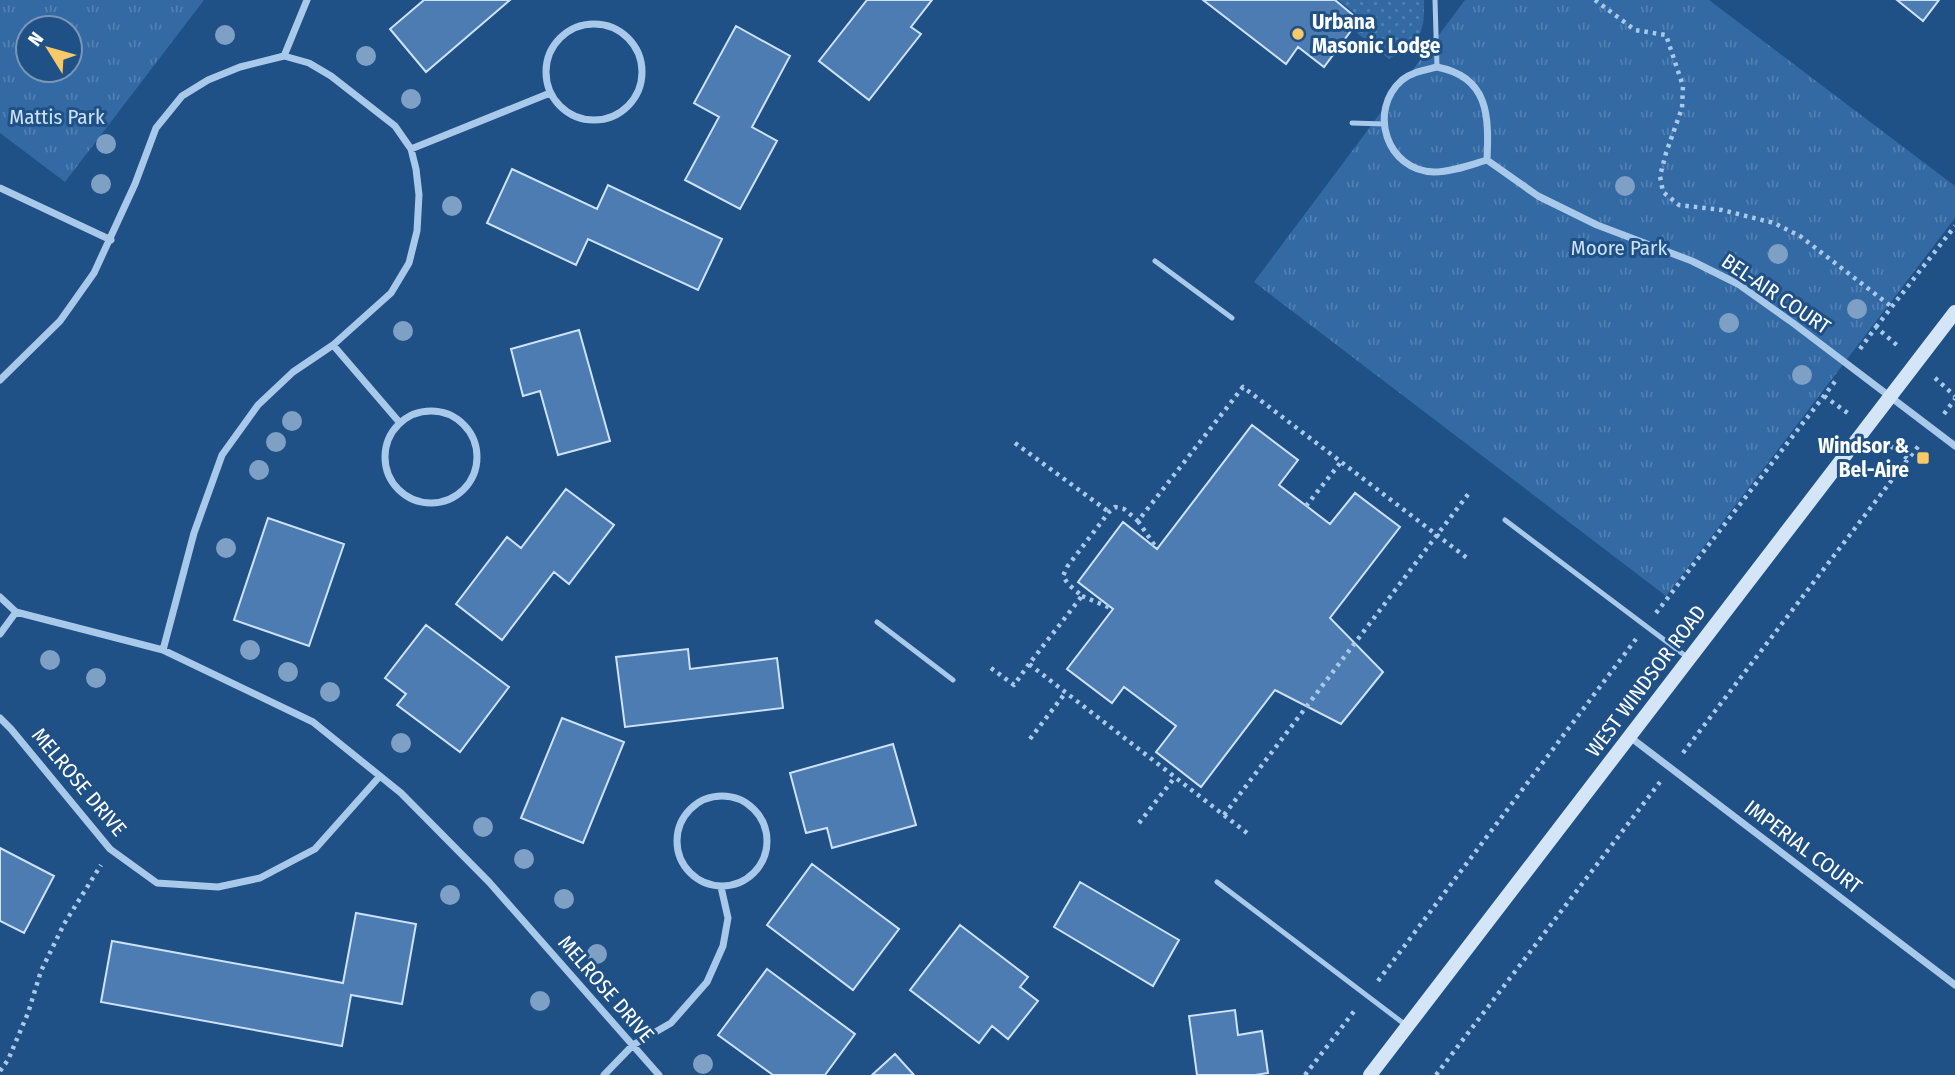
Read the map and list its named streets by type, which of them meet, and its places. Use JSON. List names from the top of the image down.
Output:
{
  "streets": {
    "main road": ["WEST WINDSOR ROAD"],
    "street": ["BEL-AIR COURT", "MELROSE DRIVE", "IMPERIAL COURT"]
  },
  "crossings": [
    ["BEL-AIR COURT", "WEST WINDSOR ROAD"],
    ["WEST WINDSOR ROAD", "IMPERIAL COURT"]
  ],
  "parks": ["Mattis Park", "Moore Park"],
  "places": {
    "other": ["Urbana Masonic Lodge"],
    "transit": ["Windsor & Bel-Aire"]
  },
  "north": "top left"
}
